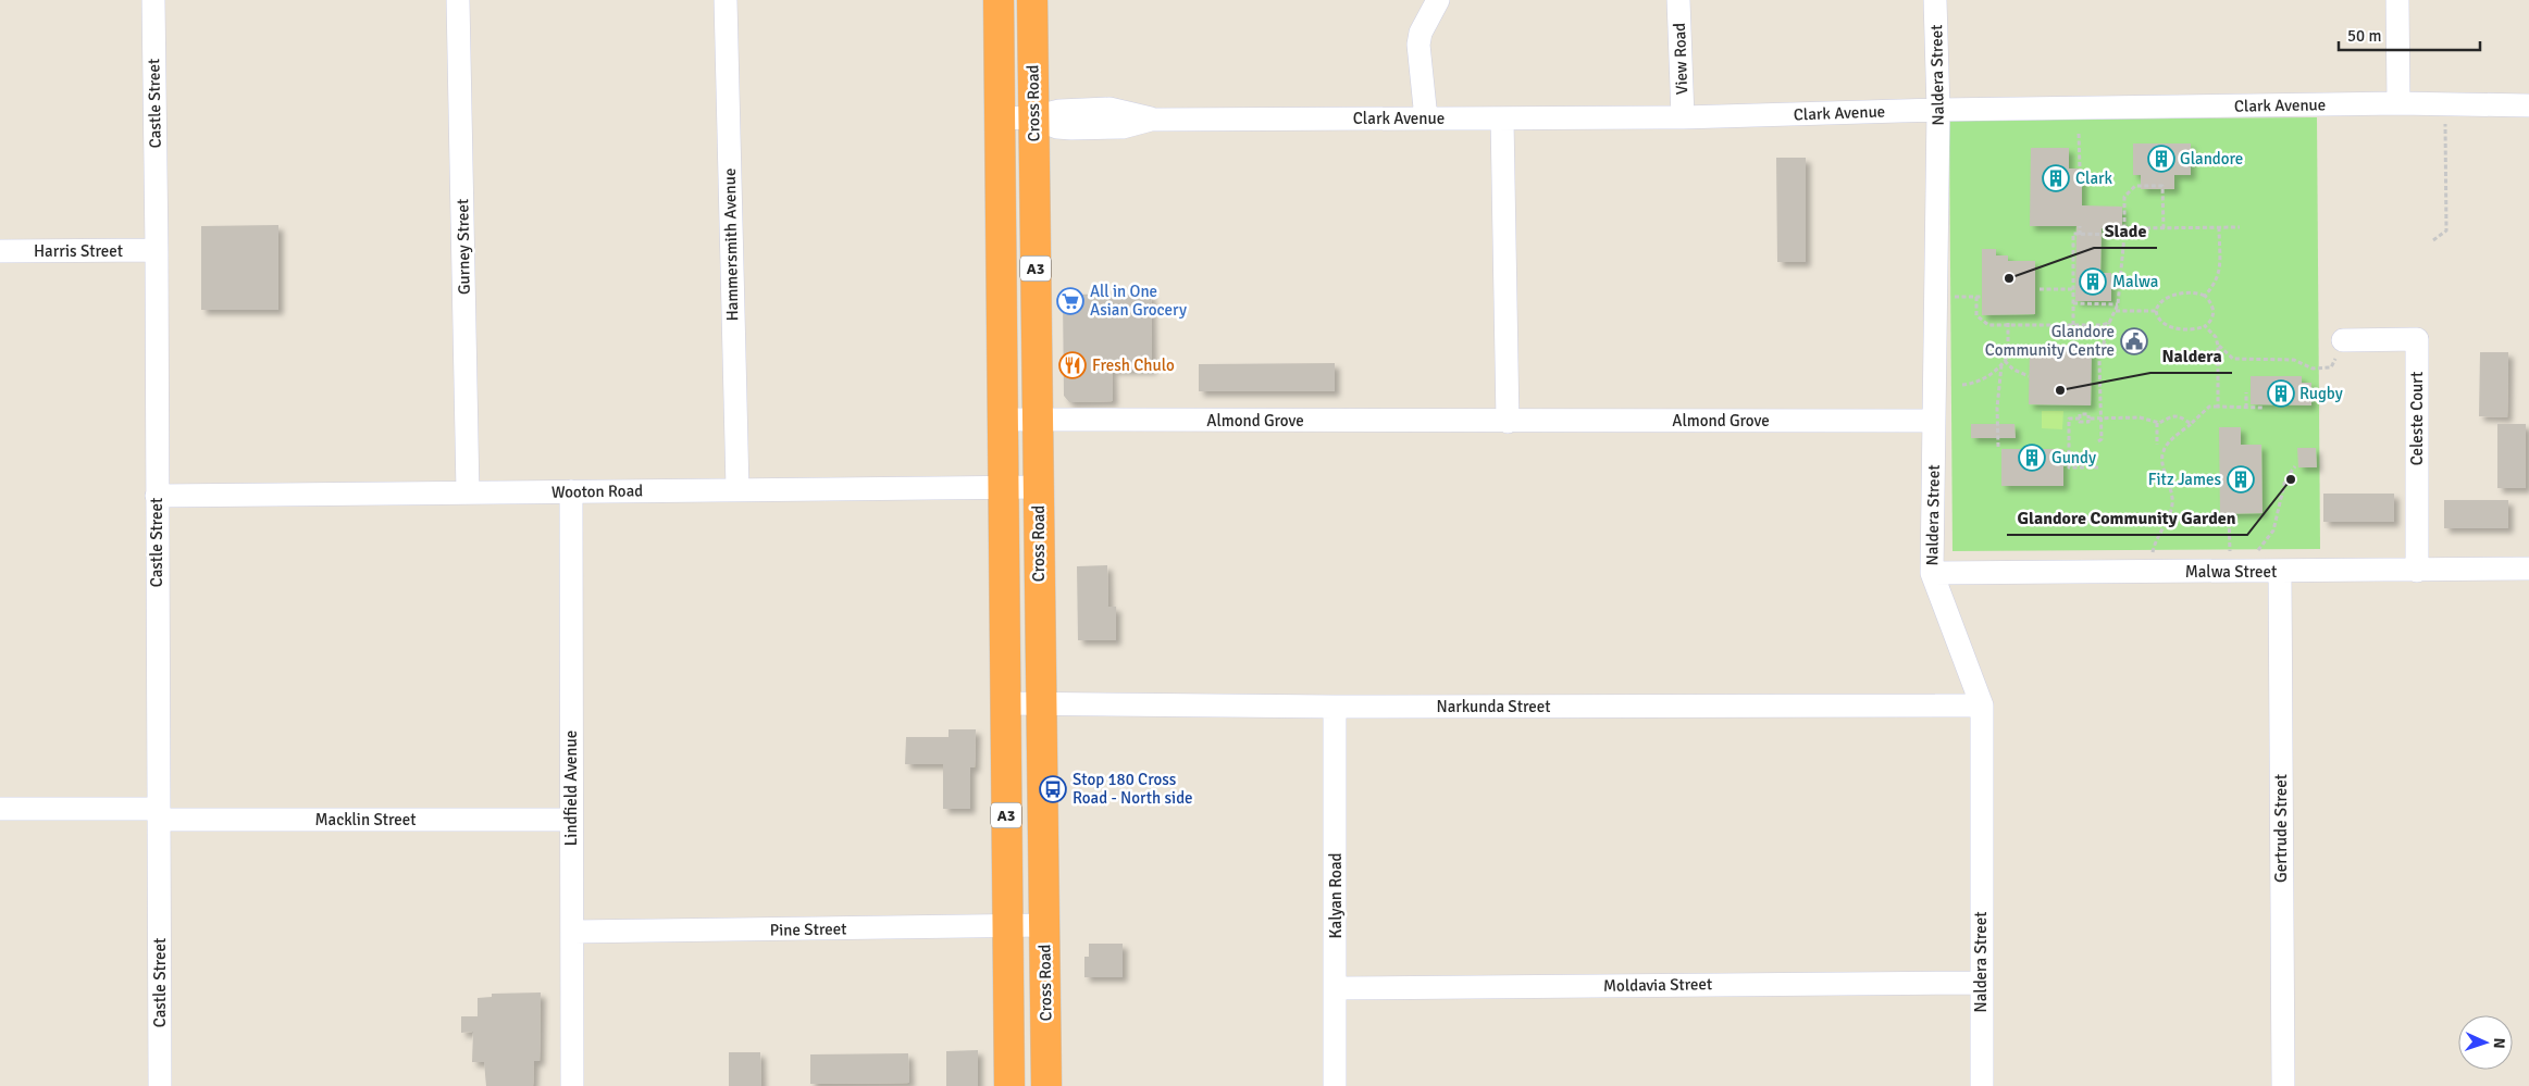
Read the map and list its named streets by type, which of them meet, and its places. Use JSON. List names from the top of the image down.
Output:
{
  "streets": {
    "highway": ["Cross Road", "A3"],
    "street": [
      "View Road",
      "Naldera Street",
      "Castle Street",
      "Clark Avenue",
      "Hammersmith Avenue",
      "Gurney Street",
      "Harris Street",
      "Celeste Court",
      "Almond Grove",
      "Wooton Road",
      "Malwa Street",
      "Narkunda Street",
      "Lindfield Avenue",
      "Macklin Street",
      "Gertrude Street",
      "Kalyan Road",
      "Pine Street",
      "Moldavia Street"
    ]
  },
  "crossings": [
    ["View Road", "Clark Avenue"],
    ["Naldera Street", "Clark Avenue"],
    ["Naldera Street", "Almond Grove"],
    ["Naldera Street", "Malwa Street"],
    ["Naldera Street", "Narkunda Street"],
    ["Naldera Street", "Moldavia Street"],
    ["Castle Street", "Harris Street"],
    ["Castle Street", "Wooton Road"],
    ["Castle Street", "Macklin Street"],
    ["Cross Road", "Clark Avenue"],
    ["Cross Road", "Almond Grove"],
    ["Cross Road", "Wooton Road"],
    ["Cross Road", "Narkunda Street"],
    ["Cross Road", "Pine Street"],
    ["Hammersmith Avenue", "Wooton Road"],
    ["Gurney Street", "Wooton Road"],
    ["Celeste Court", "Malwa Street"],
    ["Wooton Road", "Lindfield Avenue"],
    ["Malwa Street", "Gertrude Street"],
    ["Narkunda Street", "Kalyan Road"],
    ["Lindfield Avenue", "Macklin Street"],
    ["Lindfield Avenue", "Pine Street"],
    ["Kalyan Road", "Moldavia Street"]
  ],
  "places": {
    "building": [
      "Glandore",
      "Clark",
      "Malwa",
      "Rugby",
      "Gundy",
      "Fitz James"
    ],
    "other": ["Slade", "Naldera", "Glandore Community Garden"],
    "supermarket": ["All in One Asian Grocery"],
    "public building": ["Glandore Community Centre"],
    "restaurant": ["Fresh Chulo"],
    "bus stop": ["Stop 180 Cross Road - North side"]
  },
  "scale_bar": "50 m",
  "north": "right"
}
